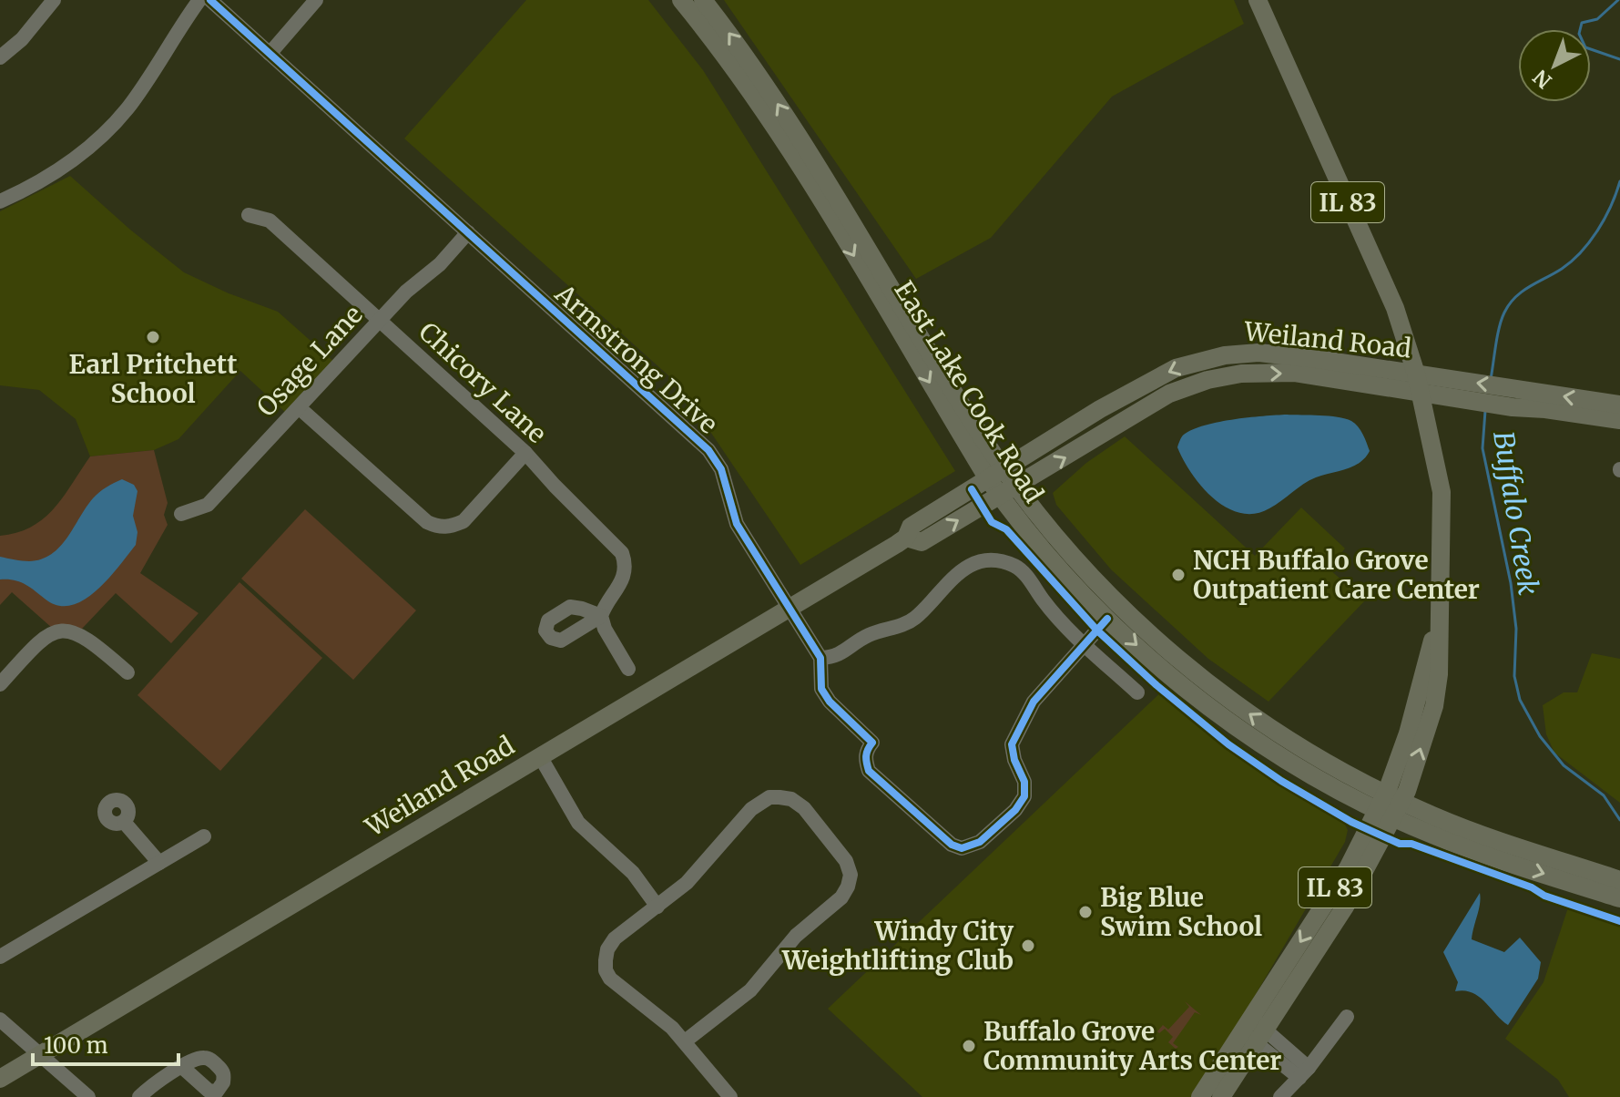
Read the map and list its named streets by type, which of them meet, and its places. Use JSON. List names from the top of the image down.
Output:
{
  "streets": {
    "main road": ["IL 83", "Weiland Road", "East Lake Cook Road"],
    "street": ["Armstrong Drive", "Osage Lane", "Chicory Lane"]
  },
  "crossings": [
    ["IL 83", "Weiland Road"],
    ["IL 83", "East Lake Cook Road"],
    ["Weiland Road", "Armstrong Drive"],
    ["Weiland Road", "East Lake Cook Road"],
    ["Armstrong Drive", "Osage Lane"],
    ["Armstrong Drive", "East Lake Cook Road"],
    ["Osage Lane", "Chicory Lane"]
  ],
  "water": ["Buffalo Creek"],
  "places": [
    "Earl Pritchett School",
    "NCH Buffalo Grove Outpatient Care Center",
    "Big Blue Swim School",
    "Windy City Weightlifting Club",
    "Buffalo Grove Community Arts Center"
  ],
  "scale_bar": "100 m",
  "north": "bottom left"
}
